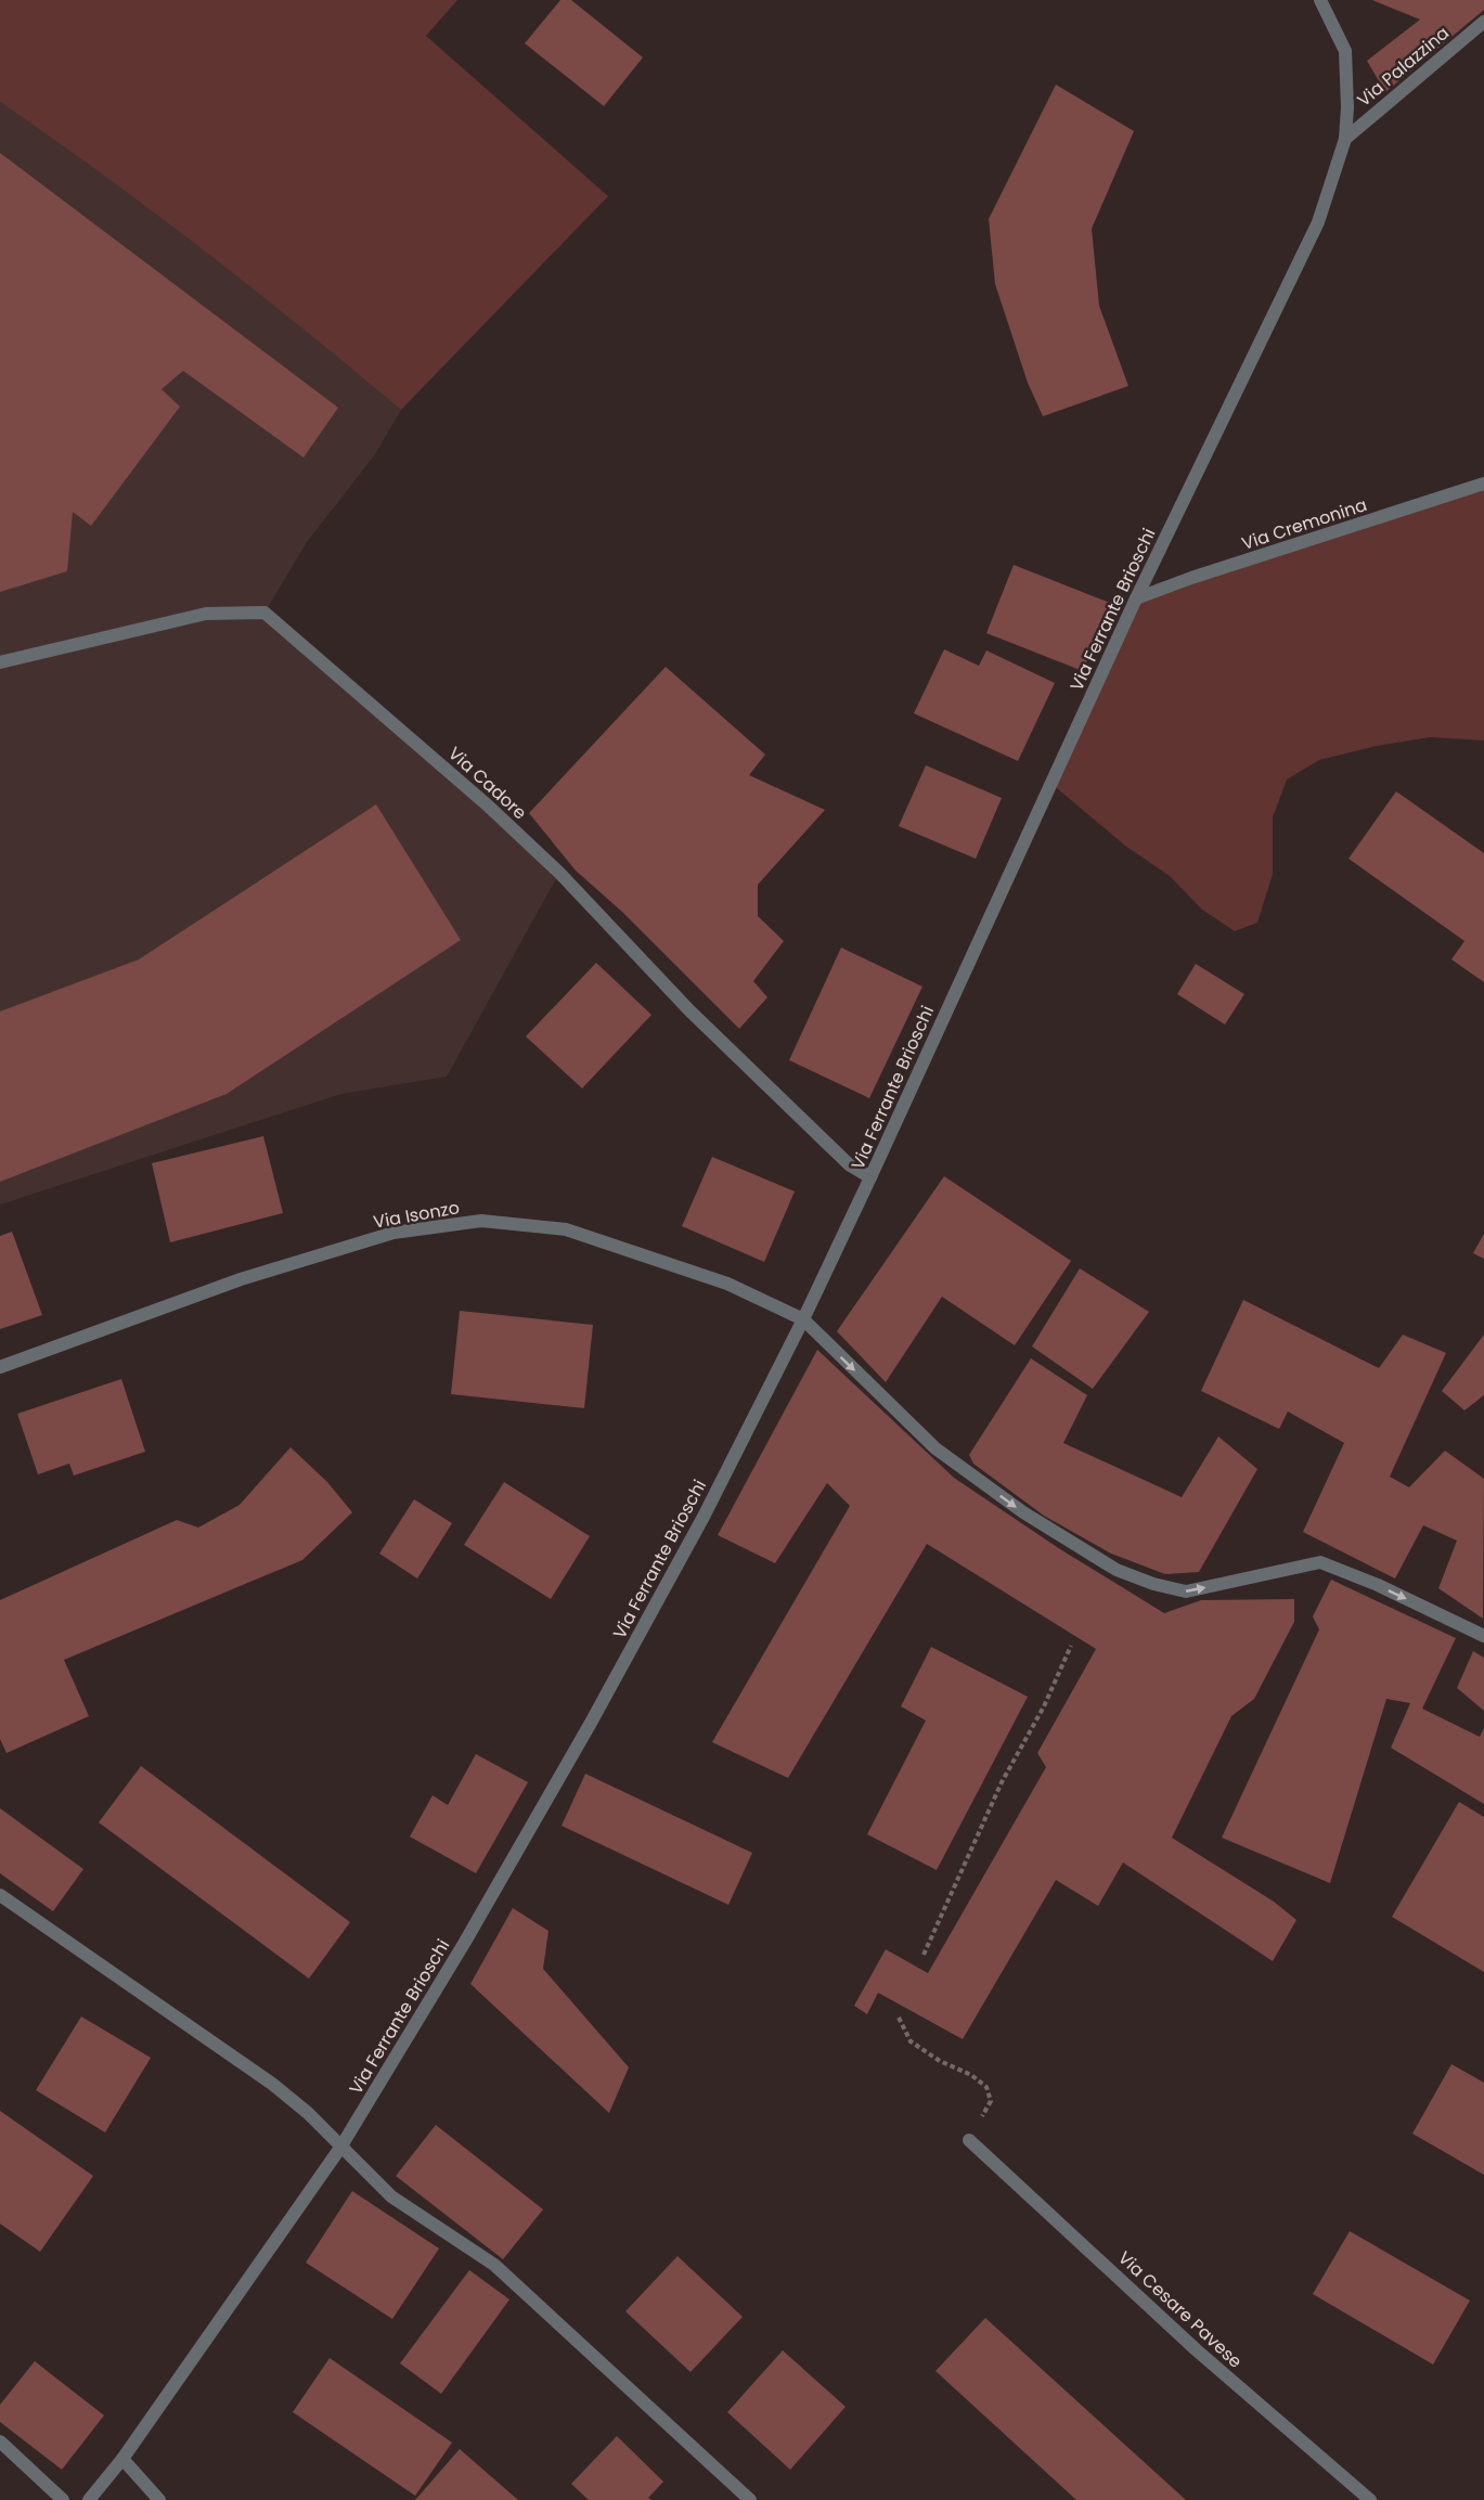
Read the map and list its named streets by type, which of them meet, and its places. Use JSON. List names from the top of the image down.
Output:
{
  "streets": {
    "street": [
      "Via Palazzina",
      "Via Cremonina",
      "Via Ferrante Brioschi",
      "Via Cadore",
      "Via Isonzo",
      "Via Cesare Pavese"
    ]
  },
  "crossings": [
    ["Via Palazzina", "Via Ferrante Brioschi"],
    ["Via Cremonina", "Via Ferrante Brioschi"],
    ["Via Ferrante Brioschi", "Via Cadore"],
    ["Via Ferrante Brioschi", "Via Isonzo"]
  ],
  "one_way": ["Via Isonzo"]
}
